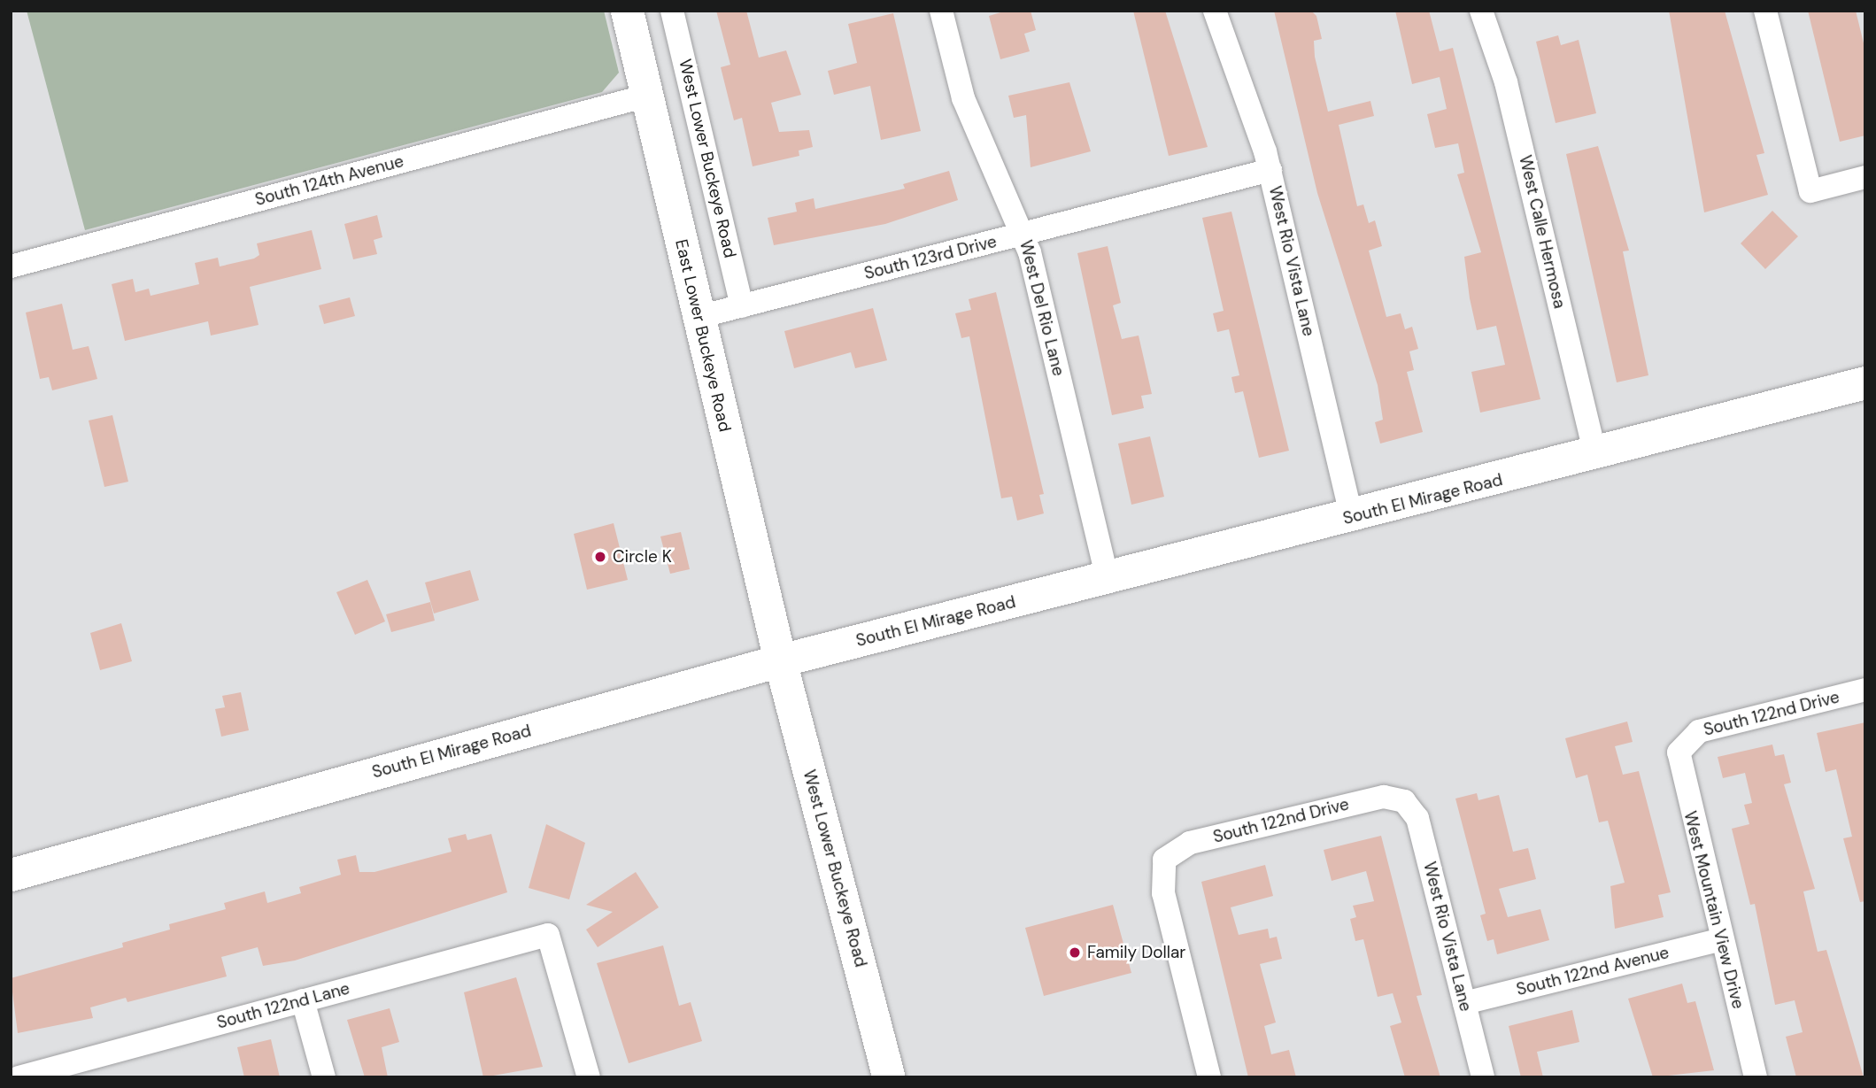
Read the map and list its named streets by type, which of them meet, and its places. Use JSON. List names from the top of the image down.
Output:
{
  "streets": {
    "main road": ["West Lower Buckeye Road", "East Lower Buckeye Road", "South El Mirage Road"],
    "street": [
      "South 124th Avenue",
      "West Calle Hermosa",
      "South 123rd Drive",
      "West Rio Vista Lane",
      "West Del Rio Lane",
      "South 122nd Drive",
      "West Mountain View Drive",
      "South 122nd Avenue",
      "South 122nd Lane"
    ]
  },
  "crossings": [
    ["West Lower Buckeye Road", "South 123rd Drive"],
    ["West Lower Buckeye Road", "East Lower Buckeye Road"],
    ["West Lower Buckeye Road", "South El Mirage Road"],
    ["South 124th Avenue", "East Lower Buckeye Road"],
    ["West Calle Hermosa", "South El Mirage Road"],
    ["South 123rd Drive", "West Rio Vista Lane"],
    ["South 123rd Drive", "West Del Rio Lane"],
    ["South 123rd Drive", "East Lower Buckeye Road"],
    ["West Rio Vista Lane", "South El Mirage Road"],
    ["West Rio Vista Lane", "South 122nd Drive"],
    ["West Rio Vista Lane", "South 122nd Avenue"],
    ["West Del Rio Lane", "South El Mirage Road"],
    ["East Lower Buckeye Road", "South El Mirage Road"],
    ["South 122nd Drive", "West Mountain View Drive"],
    ["West Mountain View Drive", "South 122nd Avenue"]
  ],
  "places": ["Circle K", "Family Dollar"]
}
